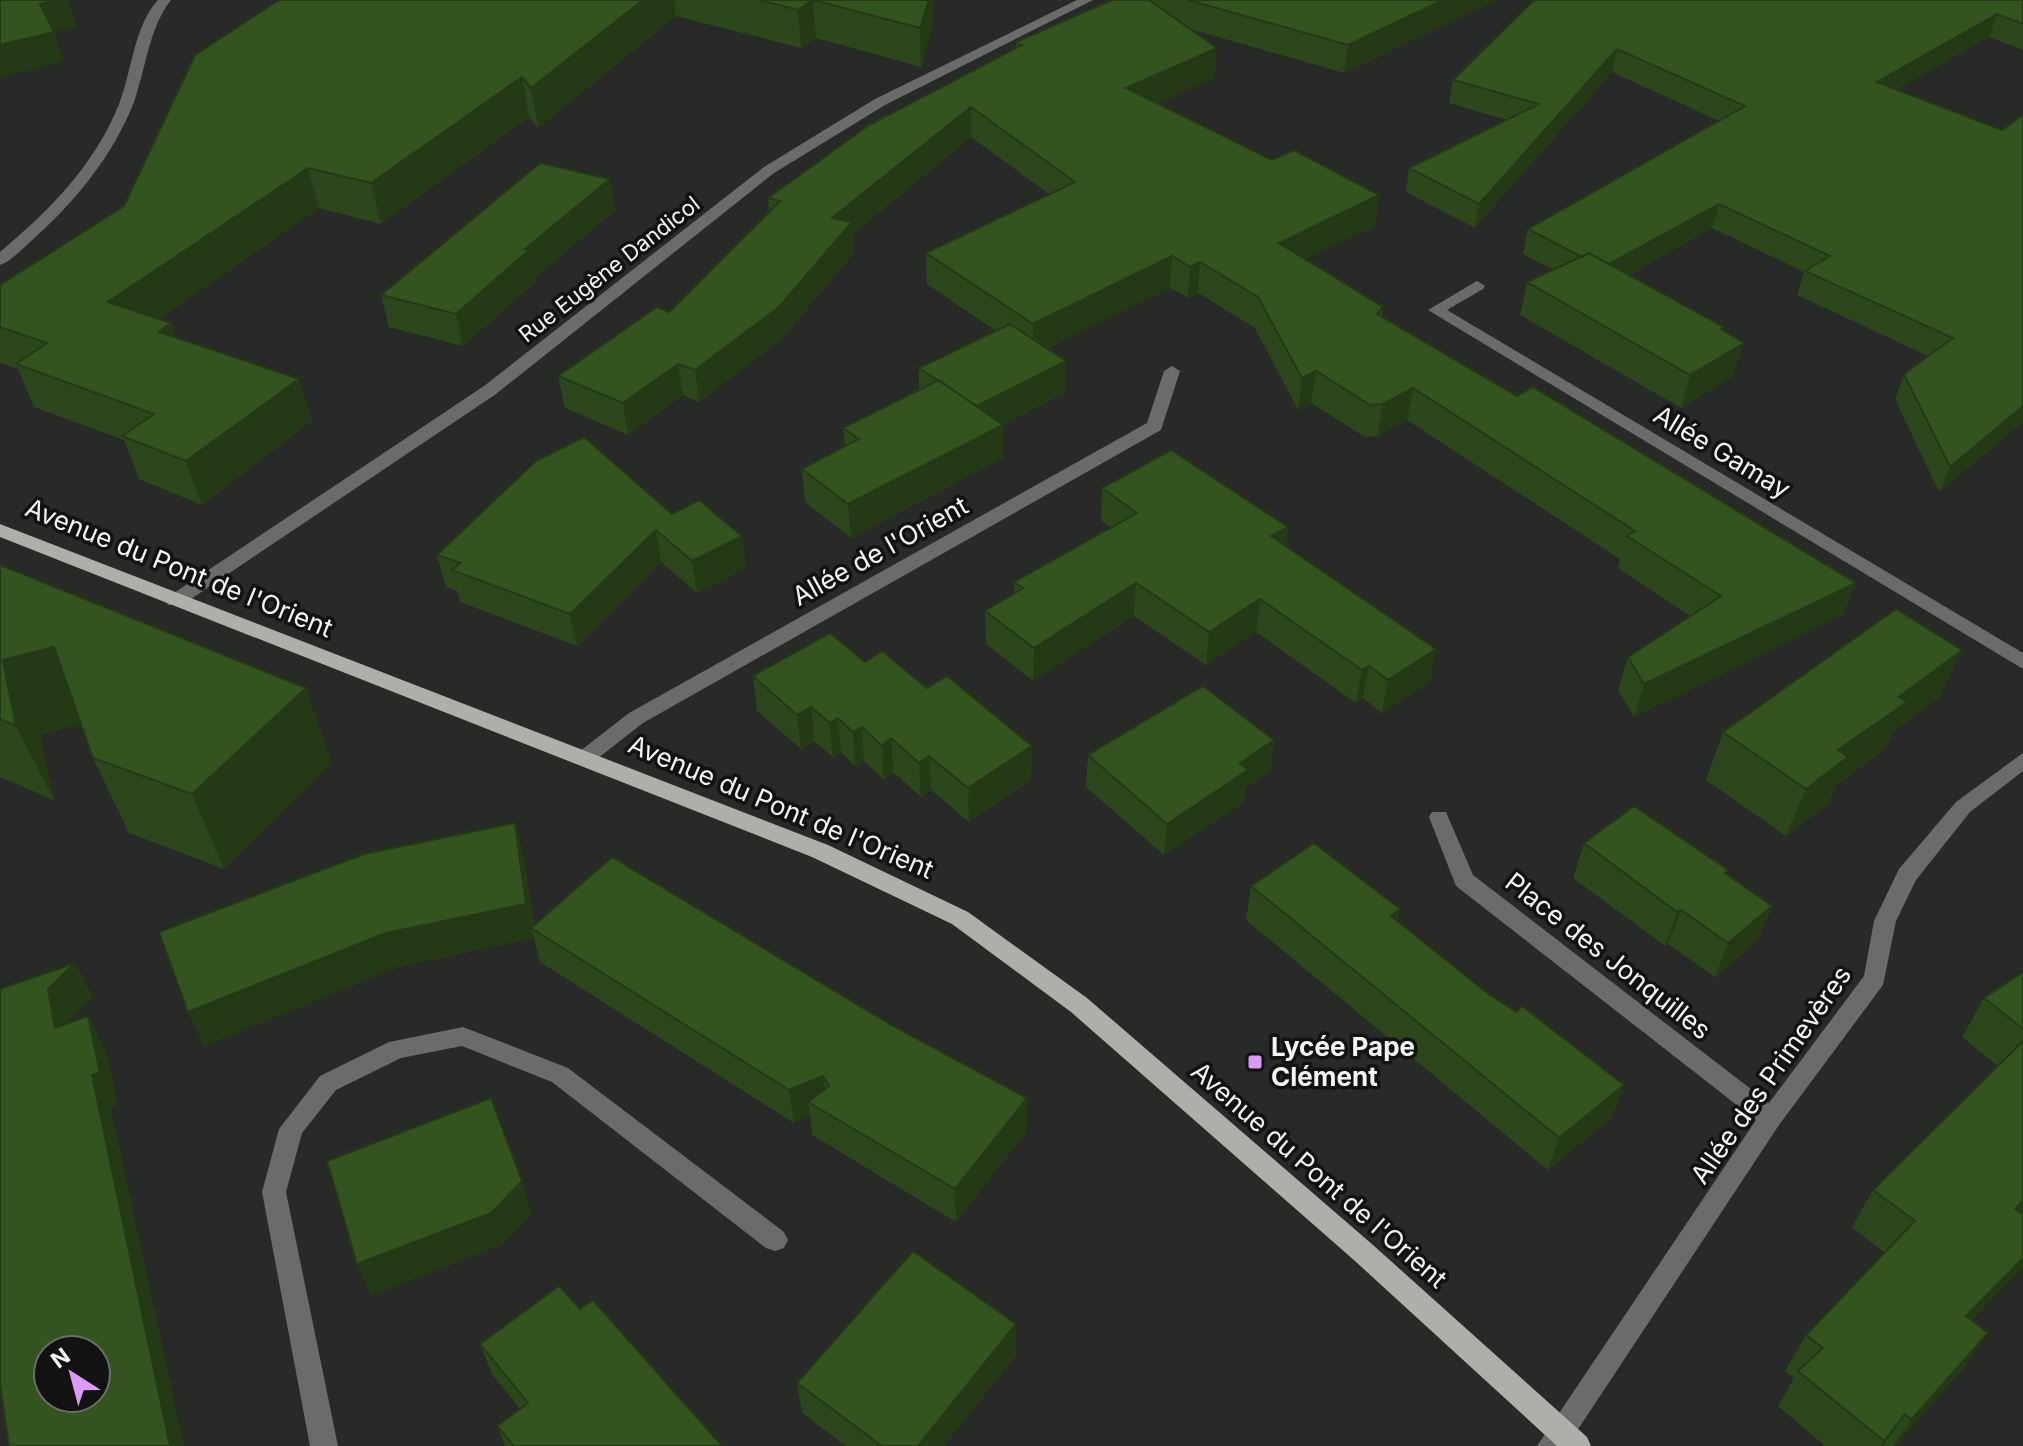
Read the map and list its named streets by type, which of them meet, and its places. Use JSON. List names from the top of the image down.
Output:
{
  "streets": {
    "main road": ["Avenue du Pont de l'Orient"],
    "street": [
      "Rue Eugène Dandicol",
      "Allée Gamay",
      "Allée de l'Orient",
      "Place des Jonquilles",
      "Allée des Primevères"
    ]
  },
  "crossings": [
    ["Rue Eugène Dandicol", "Avenue du Pont de l'Orient"],
    ["Allée de l'Orient", "Avenue du Pont de l'Orient"],
    ["Avenue du Pont de l'Orient", "Allée des Primevères"],
    ["Place des Jonquilles", "Allée des Primevères"]
  ],
  "places": {
    "transit": ["Lycée Pape Clément"]
  },
  "north": "top left"
}
